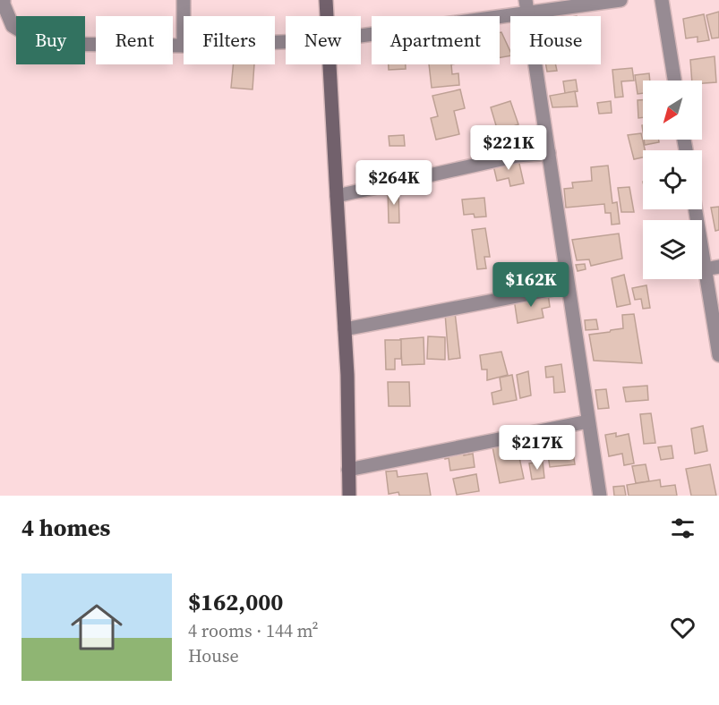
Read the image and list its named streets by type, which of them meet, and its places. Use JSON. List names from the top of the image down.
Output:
{
  "north": "bottom left",
  "page": {
    "chip": [
      "Buy",
      "Rent",
      "Filters",
      "New",
      "Apartment",
      "House"
    ],
    "price": [
      "$221K",
      "$264K",
      "$162K",
      "$217K"
    ],
    "heading": "4 homes",
    "list": [
      {
        "name": "$162,000",
        "note": "4 rooms · 144 m² · House"
      }
    ]
  }
}
